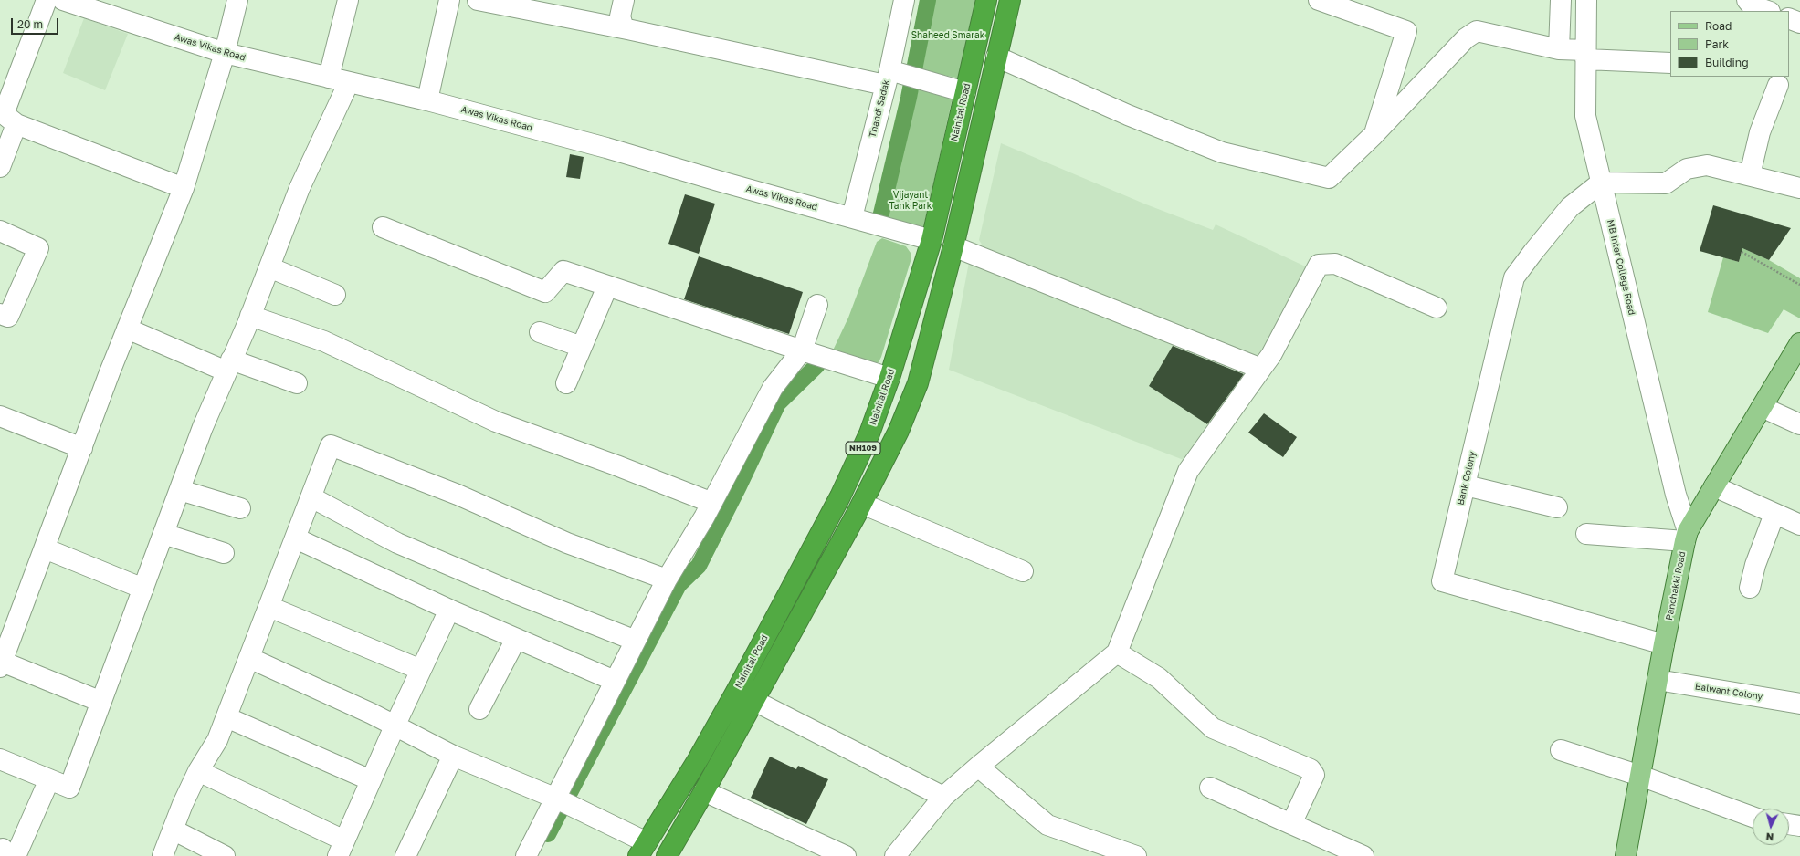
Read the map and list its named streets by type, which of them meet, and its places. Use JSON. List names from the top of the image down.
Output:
{
  "streets": {
    "highway": ["Nainital Road", "NH109"],
    "main road": ["Panchakki Road"],
    "street": [
      "Awas Vikas Road",
      "Thandi Sadak",
      "MB Inter College Road",
      "Bank Colony",
      "Balwant Colony"
    ]
  },
  "crossings": [
    ["Awas Vikas Road", "Thandi Sadak"],
    ["Awas Vikas Road", "Nainital Road"],
    ["MB Inter College Road", "Bank Colony"],
    ["MB Inter College Road", "Panchakki Road"],
    ["Bank Colony", "Panchakki Road"],
    ["Panchakki Road", "Balwant Colony"]
  ],
  "parks": ["Shaheed Smarak", "Vijayant Tank Park"],
  "legend": ["Road", "Park", "Building"],
  "scale_bar": "20 m",
  "north": "bottom"
}
